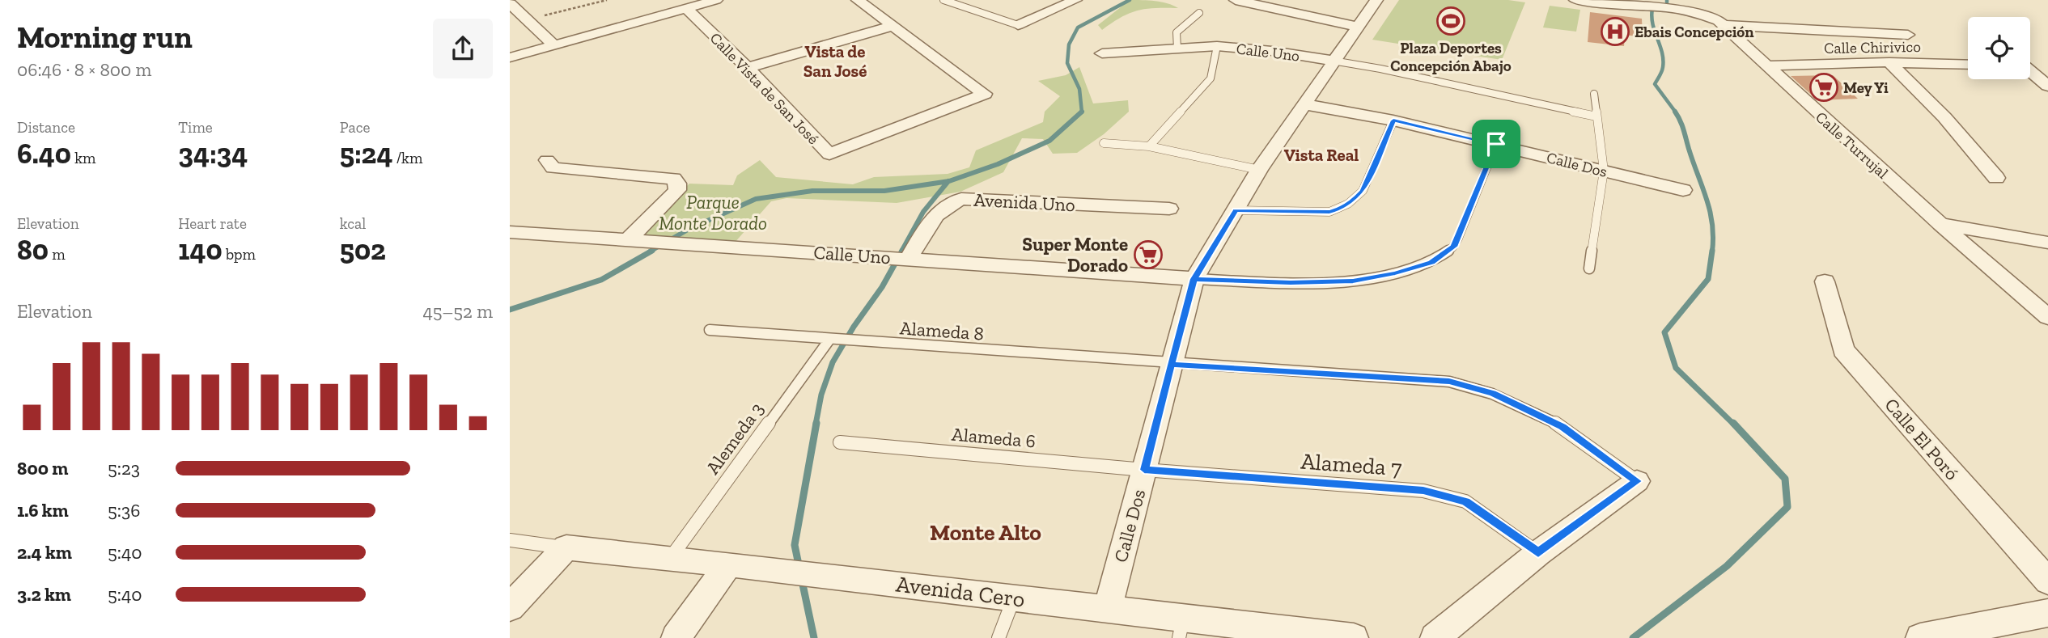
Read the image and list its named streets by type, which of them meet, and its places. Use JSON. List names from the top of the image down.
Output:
{
  "streets": {
    "street": [
      "Calle Chirivico",
      "Calle Uno",
      "Calle Vista de San José",
      "Calle Turrujal",
      "Calle Dos",
      "Avenida Uno",
      "Calle El Poró",
      "Avenida Cero"
    ],
    "lane": [
      "Alameda 8",
      "Alameda 6",
      "Alemeda 3",
      "Alameda 7"
    ]
  },
  "crossings": [
    ["Calle Chirivico", "Calle Turrujal"],
    ["Calle Uno", "Calle Dos"],
    ["Calle Uno", "Avenida Uno"],
    ["Calle Dos", "Alameda 8"],
    ["Calle Dos", "Alameda 6"],
    ["Calle Dos", "Alameda 7"],
    ["Calle Dos", "Avenida Cero"],
    ["Alameda 8", "Alemeda 3"],
    ["Alameda 6", "Alameda 7"],
    ["Alemeda 3", "Avenida Cero"]
  ],
  "districts": ["Vista de San José", "Vista Real", "Monte Alto"],
  "parks": ["Parque Monte Dorado"],
  "places": {
    "sports": ["Plaza Deportes Concepción Abajo"],
    "hospital": ["Ebais Concepción"],
    "supermarket": ["Mey Yi", "Super Monte Dorado"]
  },
  "page": {
    "heading": ["Morning run", "06:46 · 8 × 800 m"],
    "stats": [
      ["Distance", "6.40 km"],
      ["Time", "34:34"],
      ["Pace", "5:24 /km"],
      ["Elevation", "80 m"],
      ["Heart rate", "140 bpm"],
      ["kcal", "502"]
    ],
    "chart": ["Elevation", "45–52 m"],
    "list": [
      {
        "name": "800 m",
        "note": "5:23"
      },
      {
        "name": "1.6 km",
        "note": "5:36"
      },
      {
        "name": "2.4 km",
        "note": "5:40"
      },
      {
        "name": "3.2 km",
        "note": "5:40"
      }
    ]
  }
}
